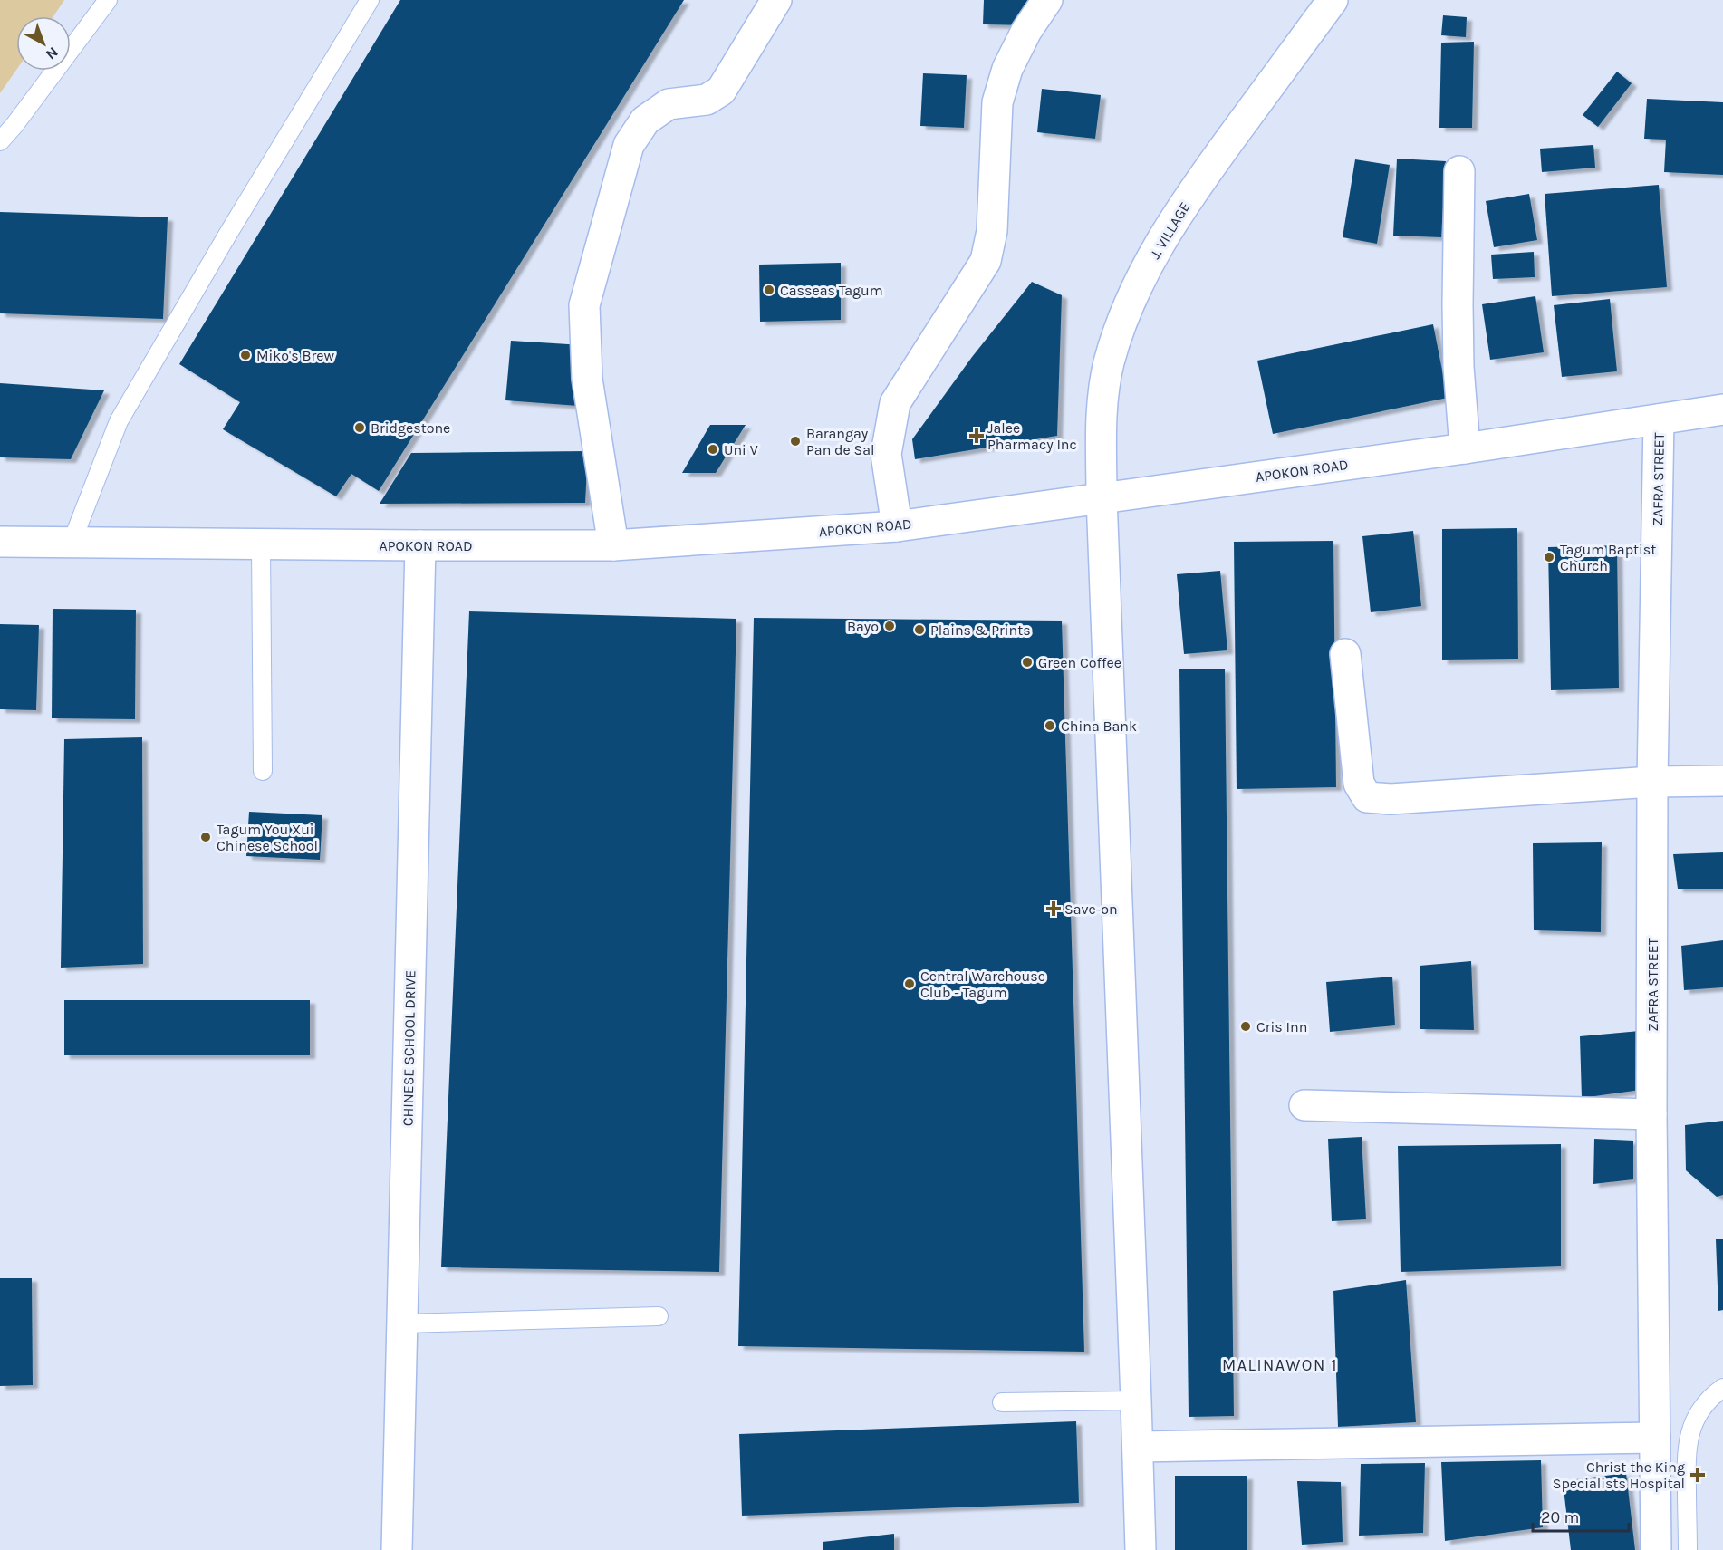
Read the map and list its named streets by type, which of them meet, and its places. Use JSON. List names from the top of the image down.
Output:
{
  "streets": {
    "main road": [
      "J. VILLAGE",
      "APOKON ROAD",
      "ZAFRA STREET",
      "CHINESE SCHOOL DRIVE"
    ]
  },
  "crossings": [
    ["J. VILLAGE", "APOKON ROAD"],
    ["APOKON ROAD", "ZAFRA STREET"],
    ["APOKON ROAD", "CHINESE SCHOOL DRIVE"]
  ],
  "districts": ["MALINAWON 1"],
  "places": {
    "other": [
      "Casseas Tagum",
      "Miko's Brew",
      "Bridgestone",
      "Barangay Pan de Sal",
      "Uni V",
      "Tagum Baptist Church",
      "Bayo",
      "Plains & Prints",
      "Green Coffee",
      "China Bank",
      "Tagum You Xui Chinese School",
      "Central Warehouse Club - Tagum",
      "Cris Inn"
    ],
    "health": ["Jalee Pharmacy Inc", "Save-on", "Christ the King Specialists Hospital"]
  },
  "scale_bar": "20 m",
  "north": "bottom right"
}
